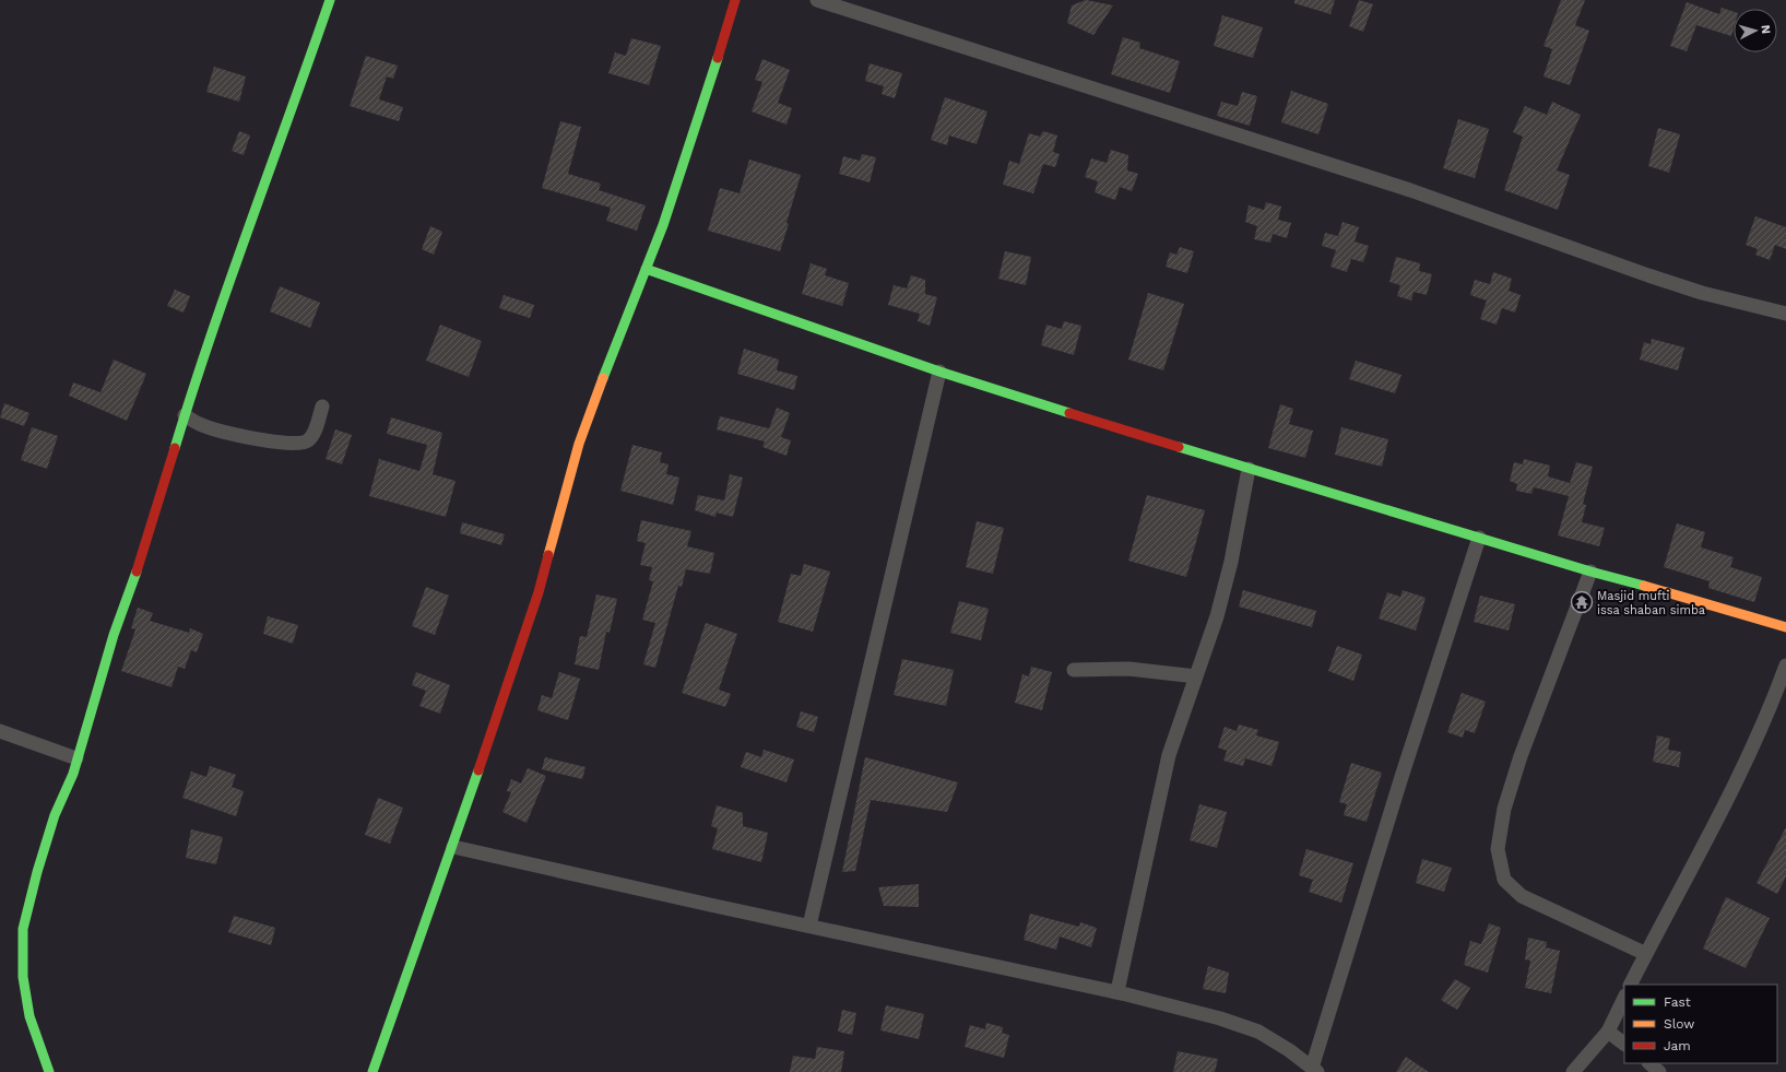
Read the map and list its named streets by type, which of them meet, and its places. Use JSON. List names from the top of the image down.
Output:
{
  "places": {
    "temple": ["Masjid mufti issa shaban simba"]
  },
  "legend": ["Fast", "Slow", "Jam"],
  "north": "right"
}
